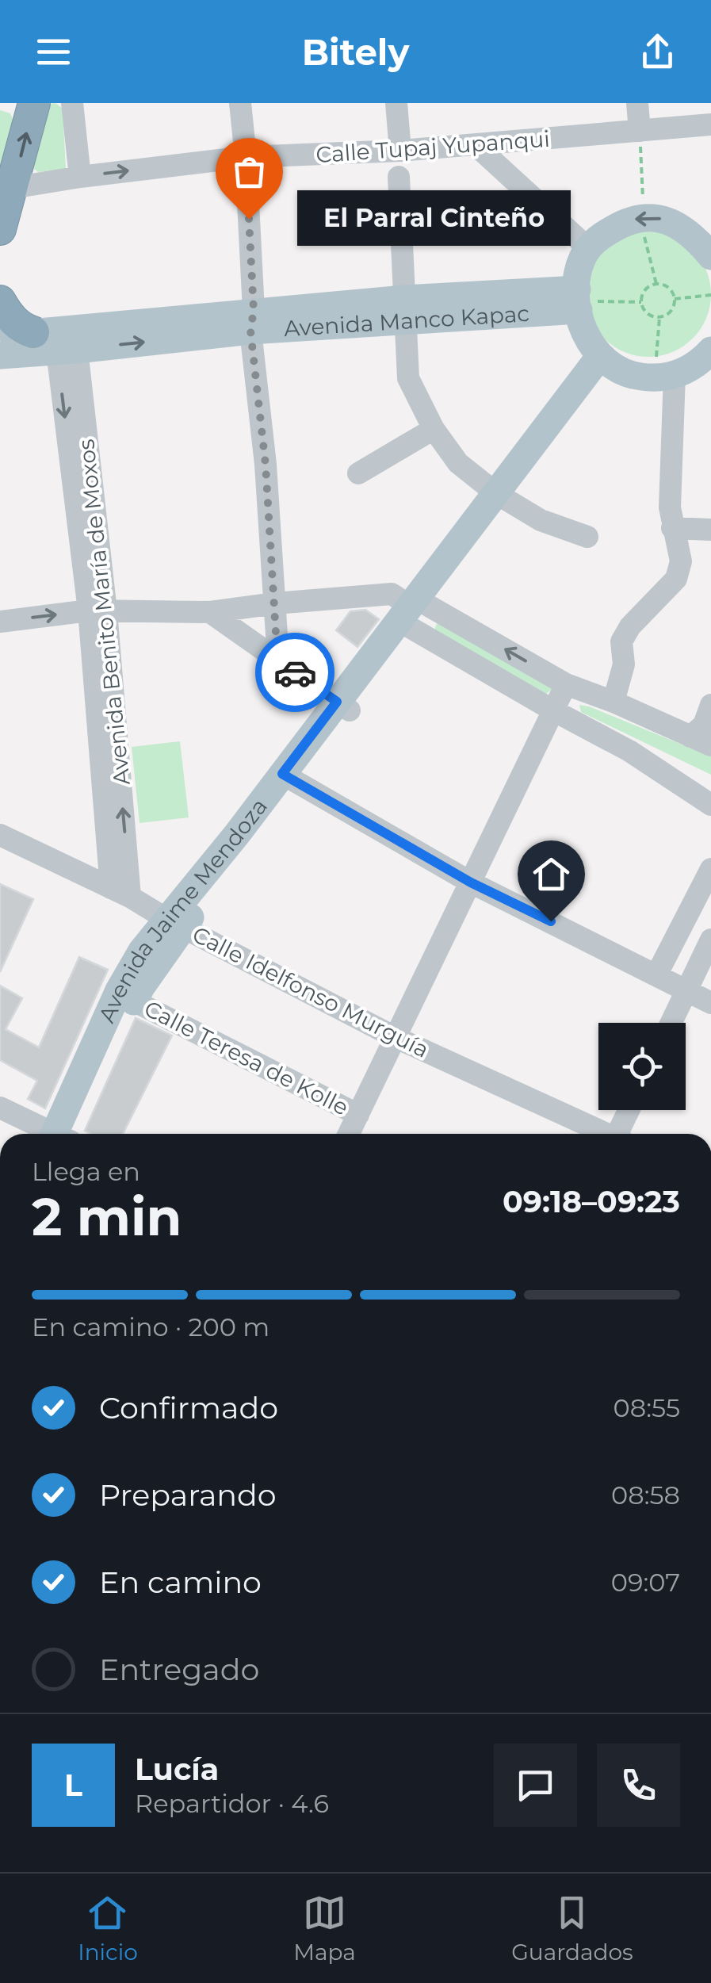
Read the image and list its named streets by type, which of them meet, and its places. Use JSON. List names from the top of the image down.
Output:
{
  "streets": {
    "main road": ["Avenida Manco Kapac", "Avenida Jaime Mendoza"],
    "street": [
      "Calle Tupaj Yupanqui",
      "Avenida Benito María de Moxos",
      "Calle Idelfonso Murguía",
      "Calle Teresa de Kolle"
    ]
  },
  "crossings": [
    ["Avenida Manco Kapac", "Avenida Benito María de Moxos"],
    ["Avenida Benito María de Moxos", "Calle Idelfonso Murguía"],
    ["Avenida Jaime Mendoza", "Calle Idelfonso Murguía"],
    ["Avenida Jaime Mendoza", "Calle Teresa de Kolle"]
  ],
  "places": ["El Parral Cinteño"],
  "page": {
    "header": "Bitely",
    "bubble": "El Parral Cinteño",
    "heading": ["2 min", "Llega en", "09:18–09:23"],
    "panel": ["Lucía", "Repartidor · 4.6"],
    "bar": "En camino · 200 m",
    "list": [
      ["Confirmado", "08:55"],
      ["Preparando", "08:58"],
      ["En camino", "09:07"],
      "Entregado"
    ],
    "round": "L",
    "tabs": ["Inicio", "Mapa", "Guardados"]
  }
}
